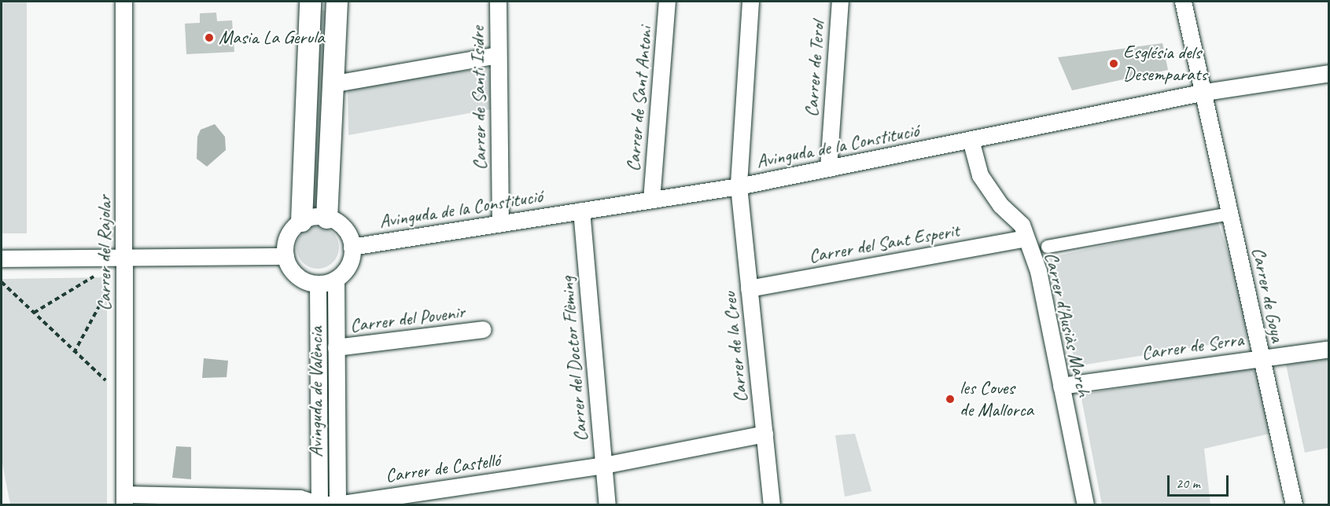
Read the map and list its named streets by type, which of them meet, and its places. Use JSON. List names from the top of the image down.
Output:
{
  "streets": {
    "street": [
      "Carrer de Terol",
      "Carrer de Santi Isidre",
      "Carrer de Sant Antoni",
      "Avinguda de la Constitució",
      "Carrer del Sant Esperit",
      "Carrer del Rajolar",
      "Carrer de Goya",
      "Carrer del Povenir",
      "Carrer d'Ausiàs March",
      "Carrer de Serra",
      "Carrer de la Creu",
      "Carrer del Doctor Flèming",
      "Avinguda de València",
      "Carrer de Castelló"
    ]
  },
  "crossings": [
    ["Carrer de Terol", "Avinguda de la Constitució"],
    ["Carrer de Santi Isidre", "Avinguda de la Constitució"],
    ["Carrer de Sant Antoni", "Avinguda de la Constitució"],
    ["Avinguda de la Constitució", "Carrer de Goya"],
    ["Avinguda de la Constitució", "Carrer d'Ausiàs March"],
    ["Avinguda de la Constitució", "Carrer de la Creu"],
    ["Avinguda de la Constitució", "Carrer del Doctor Flèming"],
    ["Avinguda de la Constitució", "Avinguda de València"],
    ["Carrer del Sant Esperit", "Carrer d'Ausiàs March"],
    ["Carrer del Sant Esperit", "Carrer de la Creu"],
    ["Carrer del Rajolar", "Carrer de Castelló"],
    ["Carrer de Goya", "Carrer de Serra"],
    ["Carrer del Povenir", "Avinguda de València"],
    ["Carrer d'Ausiàs March", "Carrer de Serra"],
    ["Carrer de la Creu", "Carrer de Castelló"],
    ["Carrer del Doctor Flèming", "Carrer de Castelló"],
    ["Avinguda de València", "Carrer de Castelló"]
  ],
  "places": ["Masia La Gerula", "Església dels Desemparats", "les Coves de Mallorca"],
  "scale_bar": "20 m"
}
